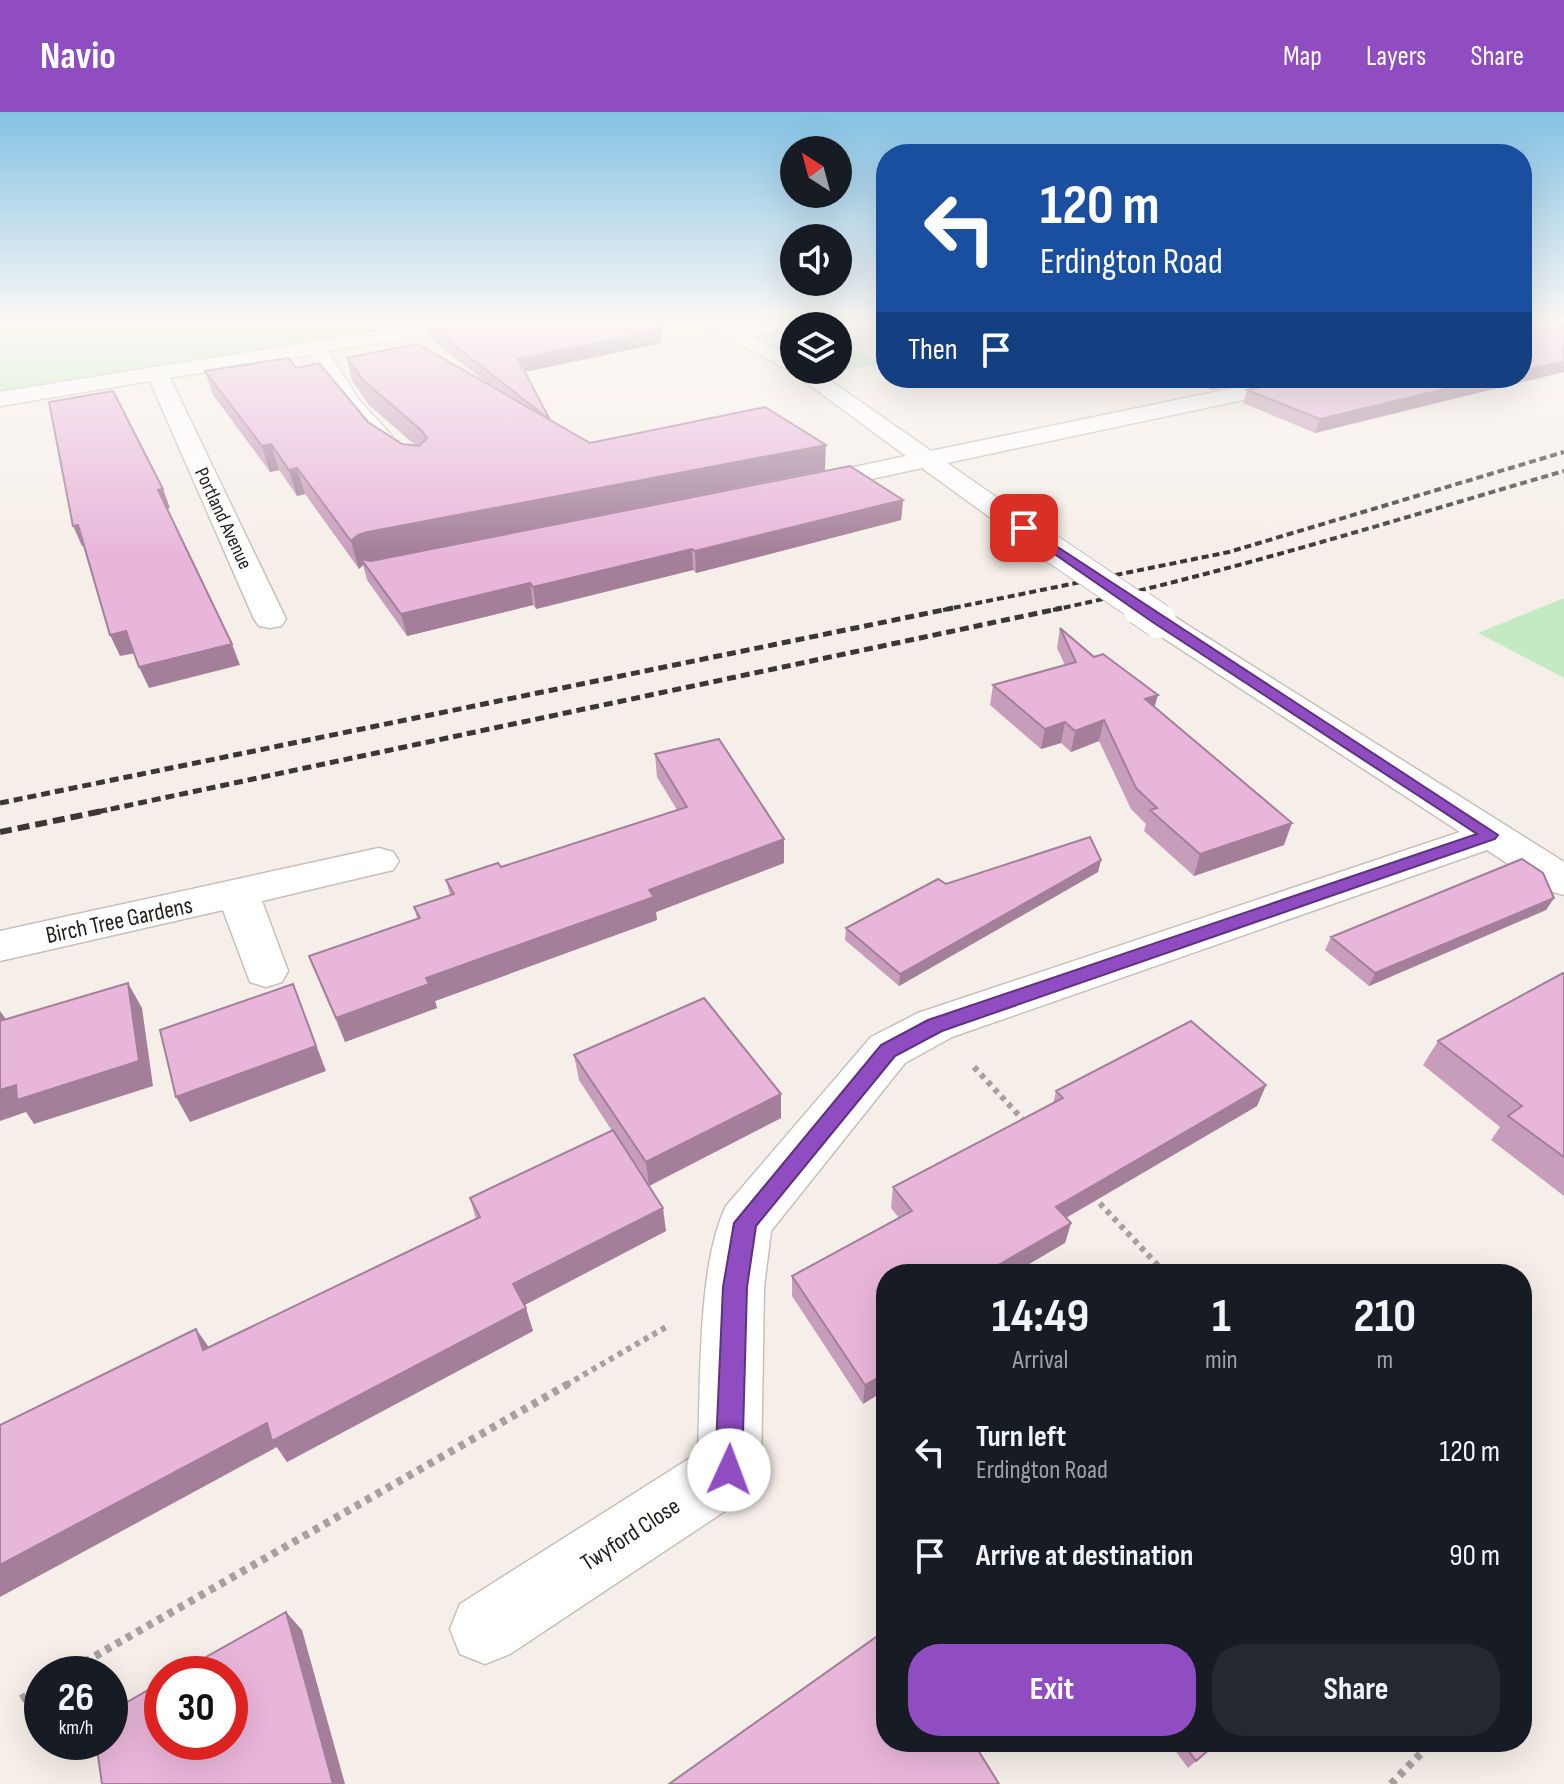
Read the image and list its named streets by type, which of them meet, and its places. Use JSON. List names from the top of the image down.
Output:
{
  "streets": {
    "street": ["Portland Avenue", "Birch Tree Gardens", "Twyford Close"]
  },
  "north": "top left",
  "page": {
    "header": "Navio",
    "nav": ["Map", "Layers", "Share"],
    "turn": ["120 m", "Erdington Road"],
    "then": "Then",
    "eta": [
      "14:49",
      "Arrival",
      "1",
      "min",
      "210",
      "m"
    ],
    "list": [
      {
        "name": "Turn left",
        "note": "Erdington Road",
        "value": "120 m"
      },
      {
        "name": "Arrive at destination",
        "value": "90 m"
      }
    ],
    "buttons": ["Exit", "Share"],
    "speed": "26 km/h",
    "limit": "30"
  }
}
